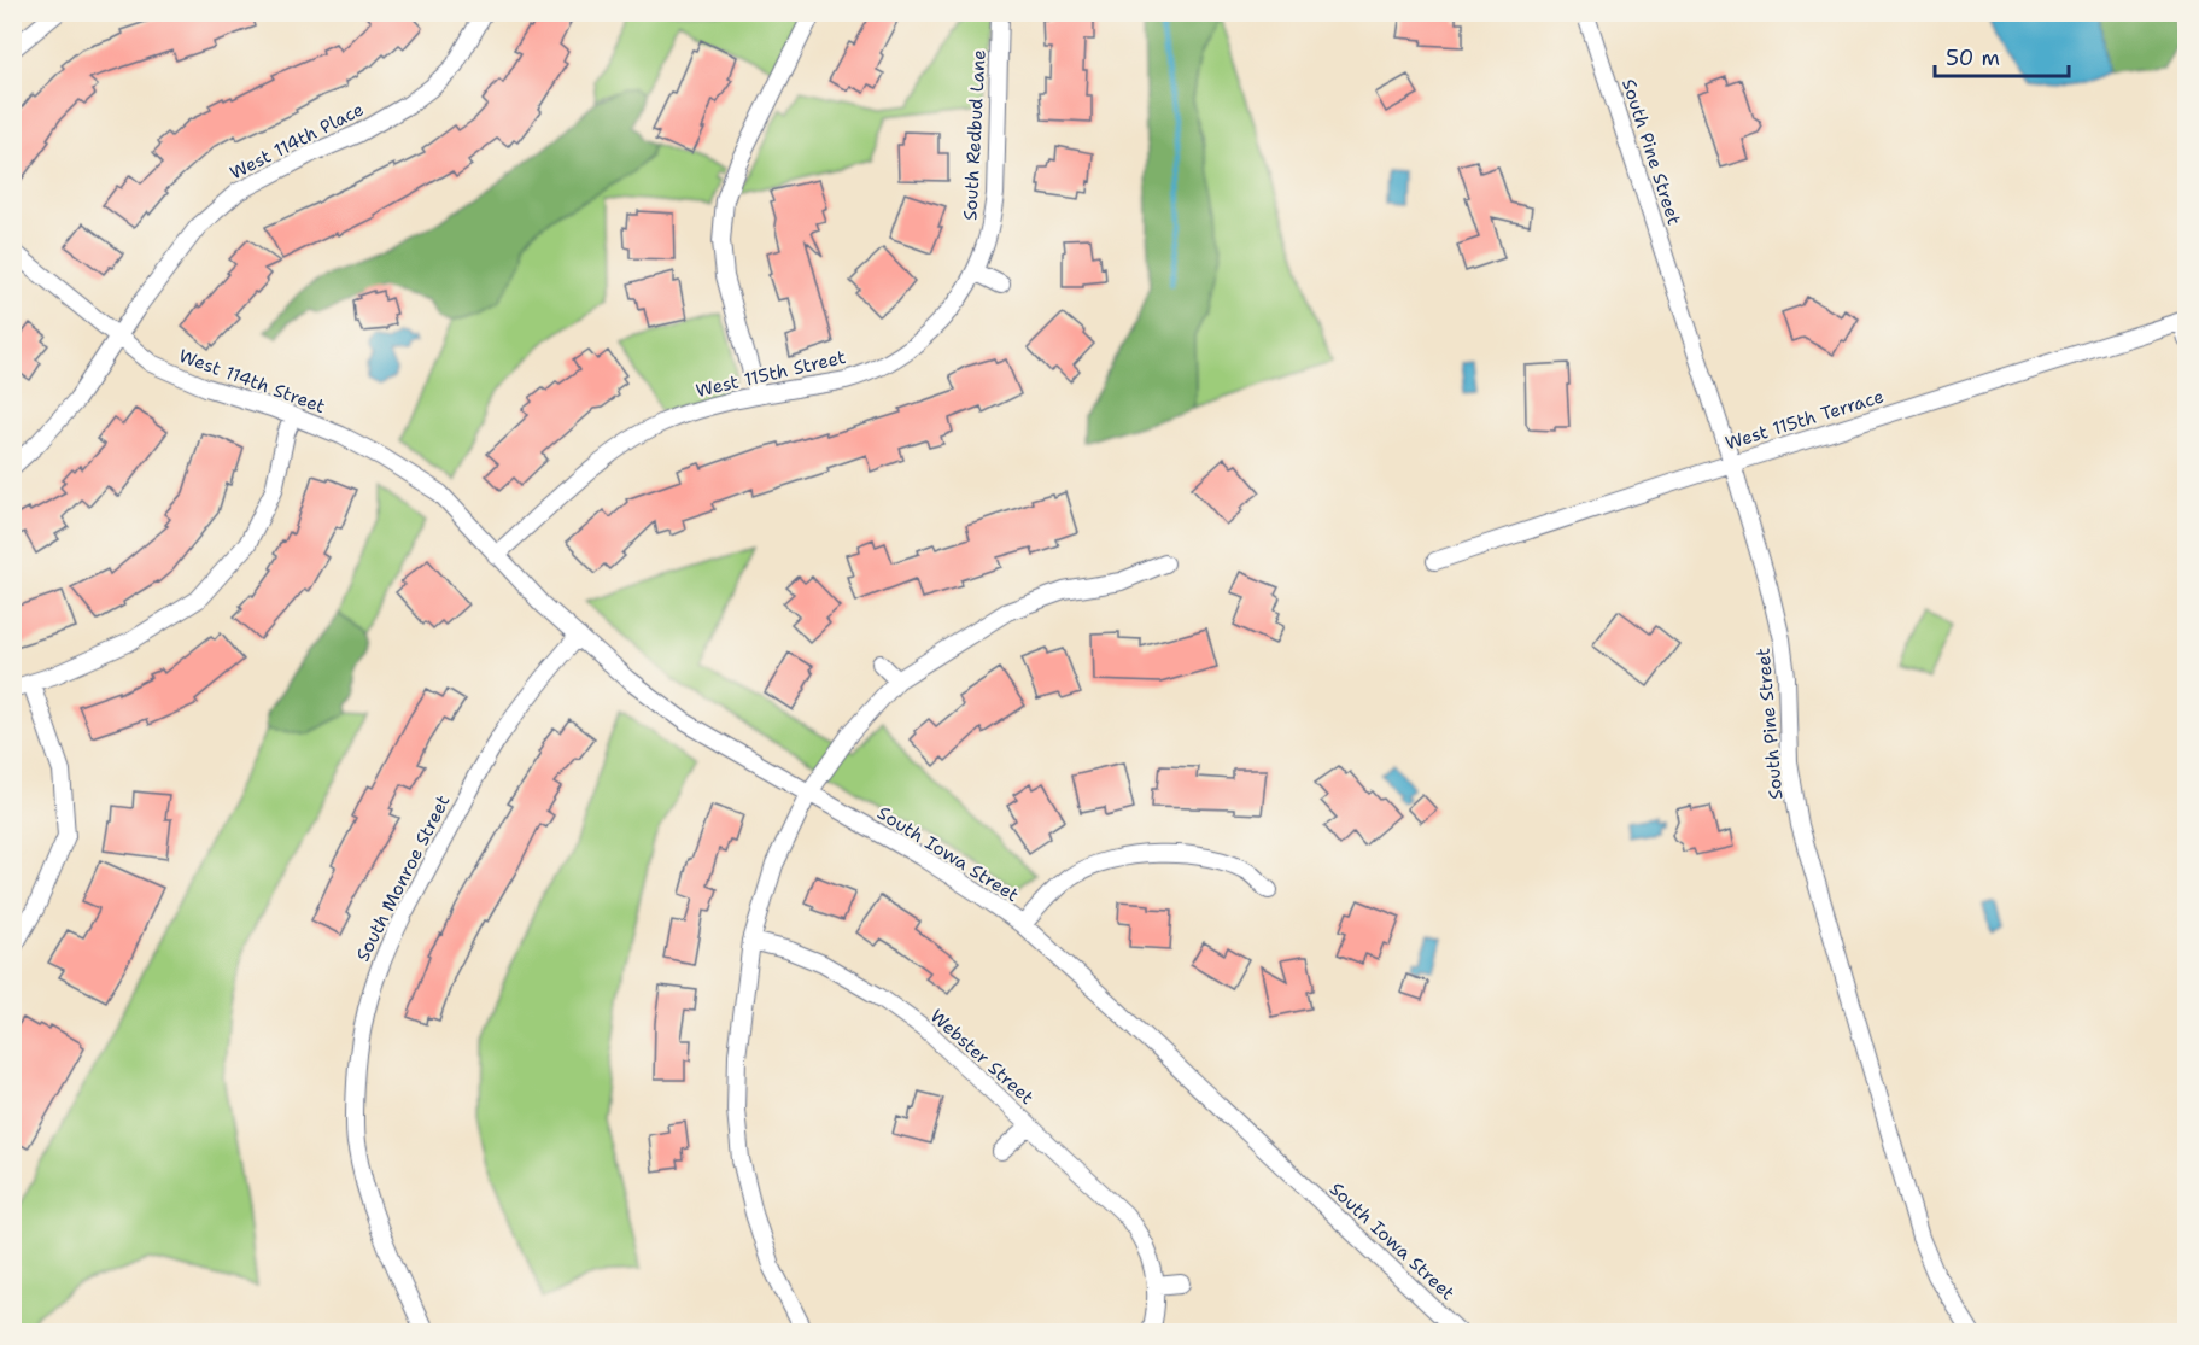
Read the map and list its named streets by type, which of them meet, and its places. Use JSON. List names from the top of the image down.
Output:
{
  "streets": {
    "street": [
      "South Redbud Lane",
      "West 114th Place",
      "South Pine Street",
      "West 115th Street",
      "West 114th Street",
      "West 115th Terrace",
      "South Iowa Street",
      "South Monroe Street",
      "Webster Street"
    ]
  },
  "crossings": [
    ["South Redbud Lane", "West 115th Street"],
    ["West 114th Place", "West 114th Street"],
    ["South Pine Street", "West 115th Terrace"],
    ["West 115th Street", "South Iowa Street"],
    ["West 114th Street", "South Iowa Street"],
    ["South Iowa Street", "South Monroe Street"]
  ],
  "scale_bar": "50 m"
}
